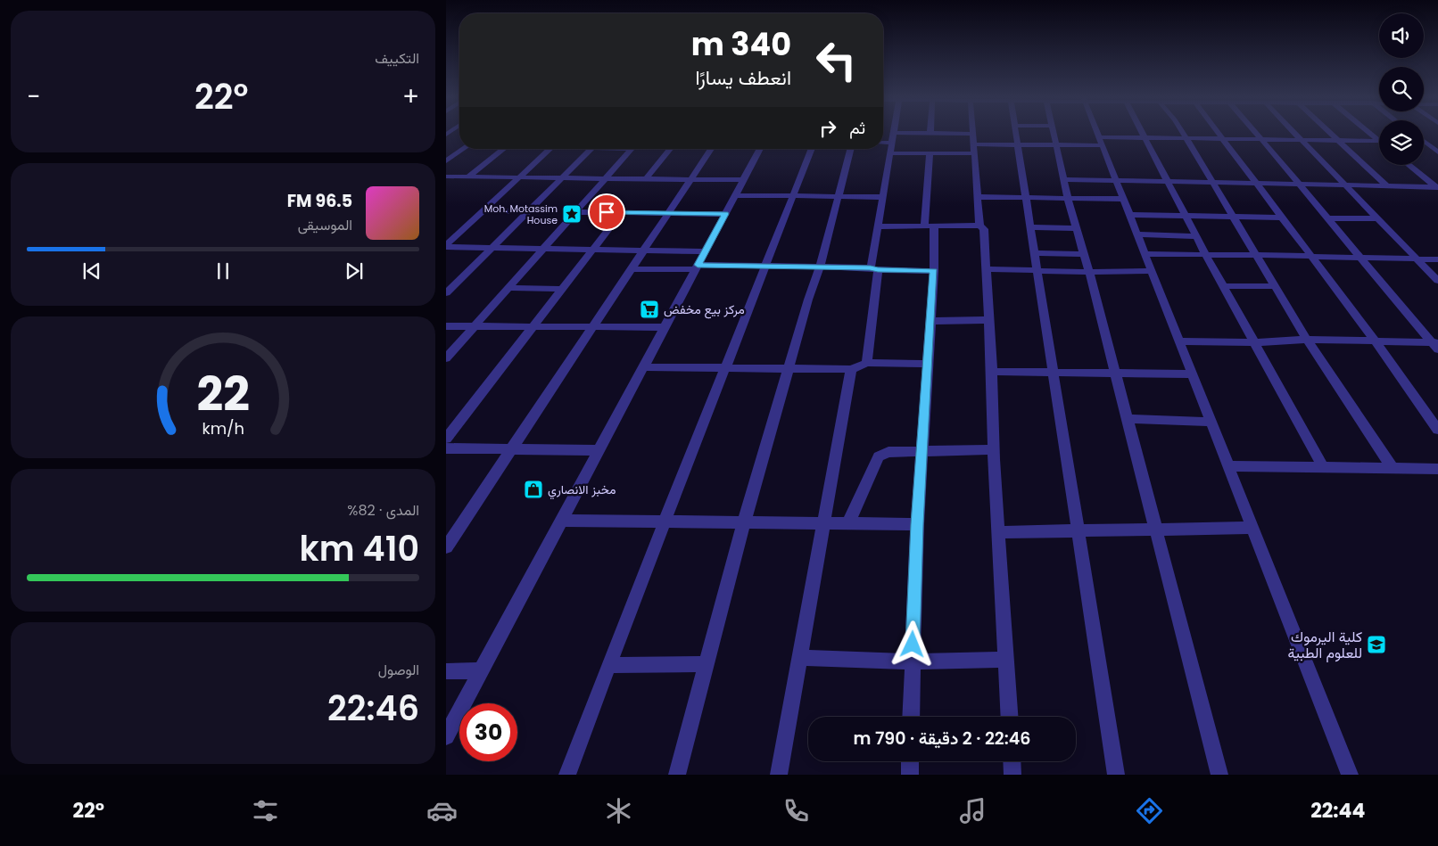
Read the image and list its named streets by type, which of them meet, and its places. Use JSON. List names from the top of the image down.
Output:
{
  "places": {
    "place": ["Moh. Motassim House"],
    "supermarket": ["مركز بيع مخفض"],
    "shop": ["مخبز الانصاري"],
    "school or university": ["كلية اليرموك للعلوم الطبية"]
  },
  "page": {
    "tile": [
      "التكييف",
      ["المدى · 82%", "410 km"],
      ["الوصول", "22:46"]
    ],
    "turn": ["340 m", "انعطف يسارًا"],
    "heat": ["−", "22°", "+"],
    "then": "ثم",
    "song": ["96.5 FM", "الموسيقى"],
    "limit": "30",
    "trip": "22:46 · 2 دقيقة · 790 m",
    "tabs": ["22:44", "22°"],
    "gauge": ["22", "km/h"]
  }
}
